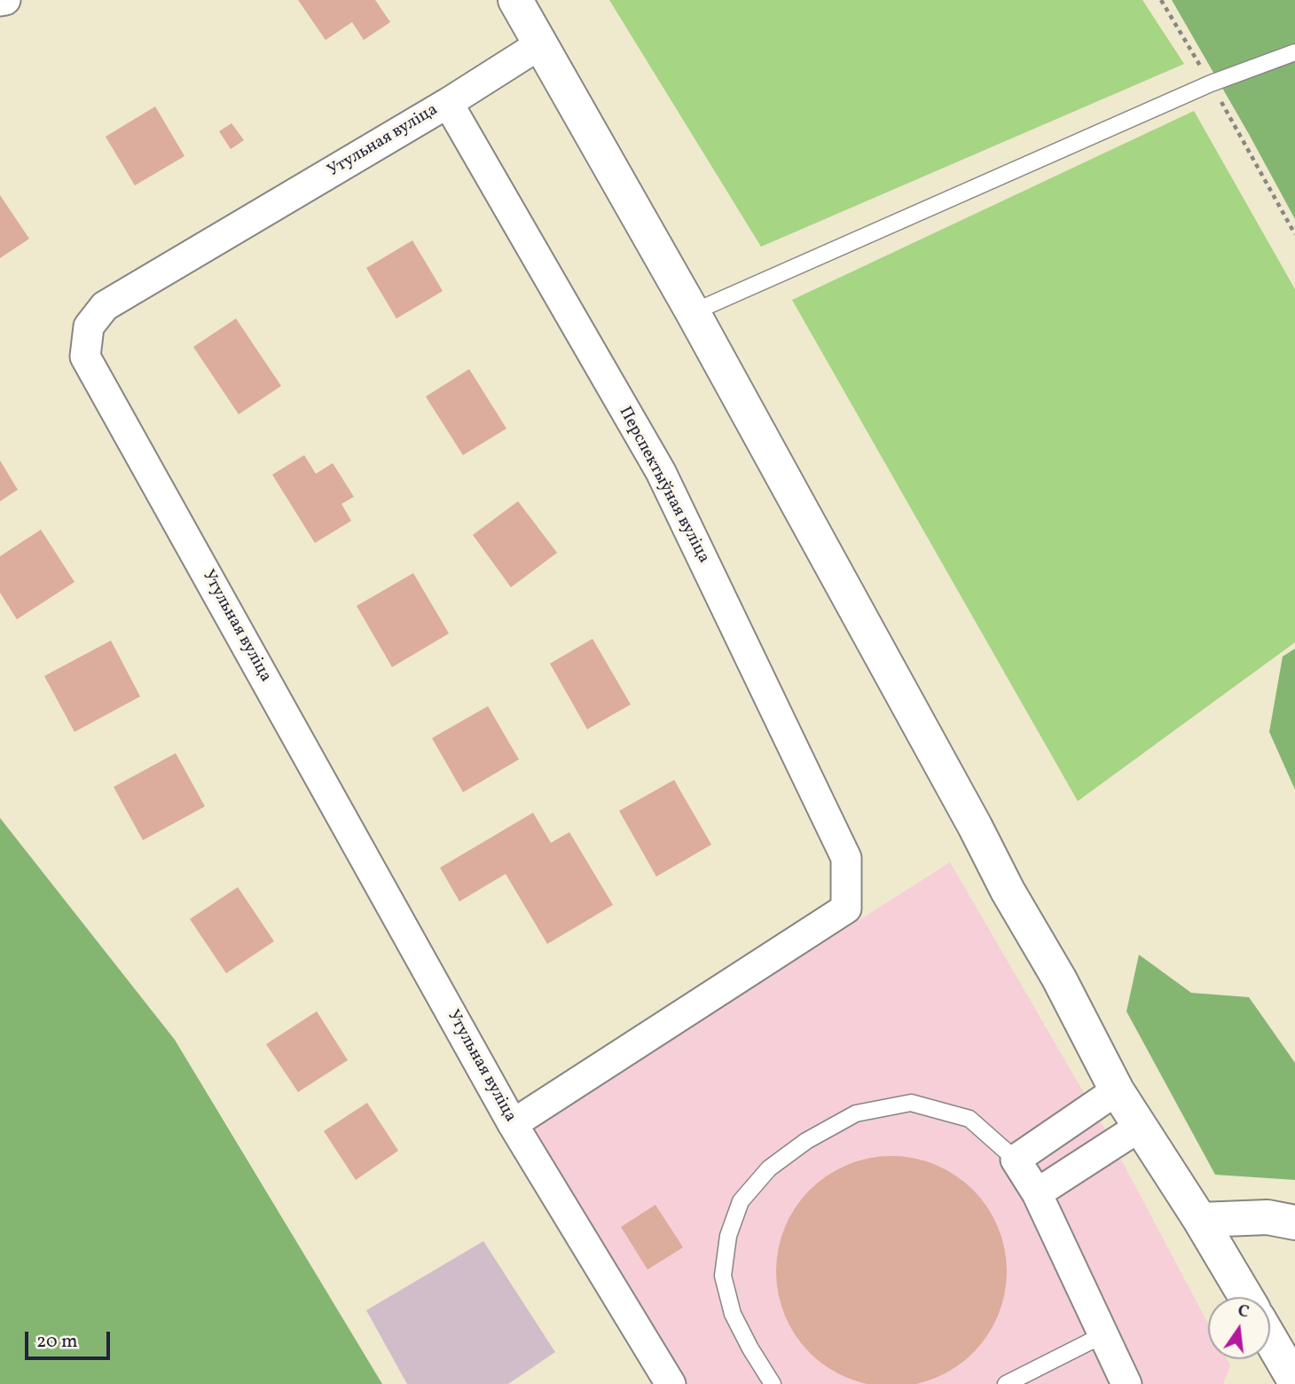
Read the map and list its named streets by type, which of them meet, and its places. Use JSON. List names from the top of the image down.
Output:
{
  "streets": {
    "street": ["Утульная вуліца", "Перспектыўная вуліца"]
  },
  "crossings": [
    ["Утульная вуліца", "Перспектыўная вуліца"]
  ],
  "scale_bar": "20 m",
  "north": "top"
}
